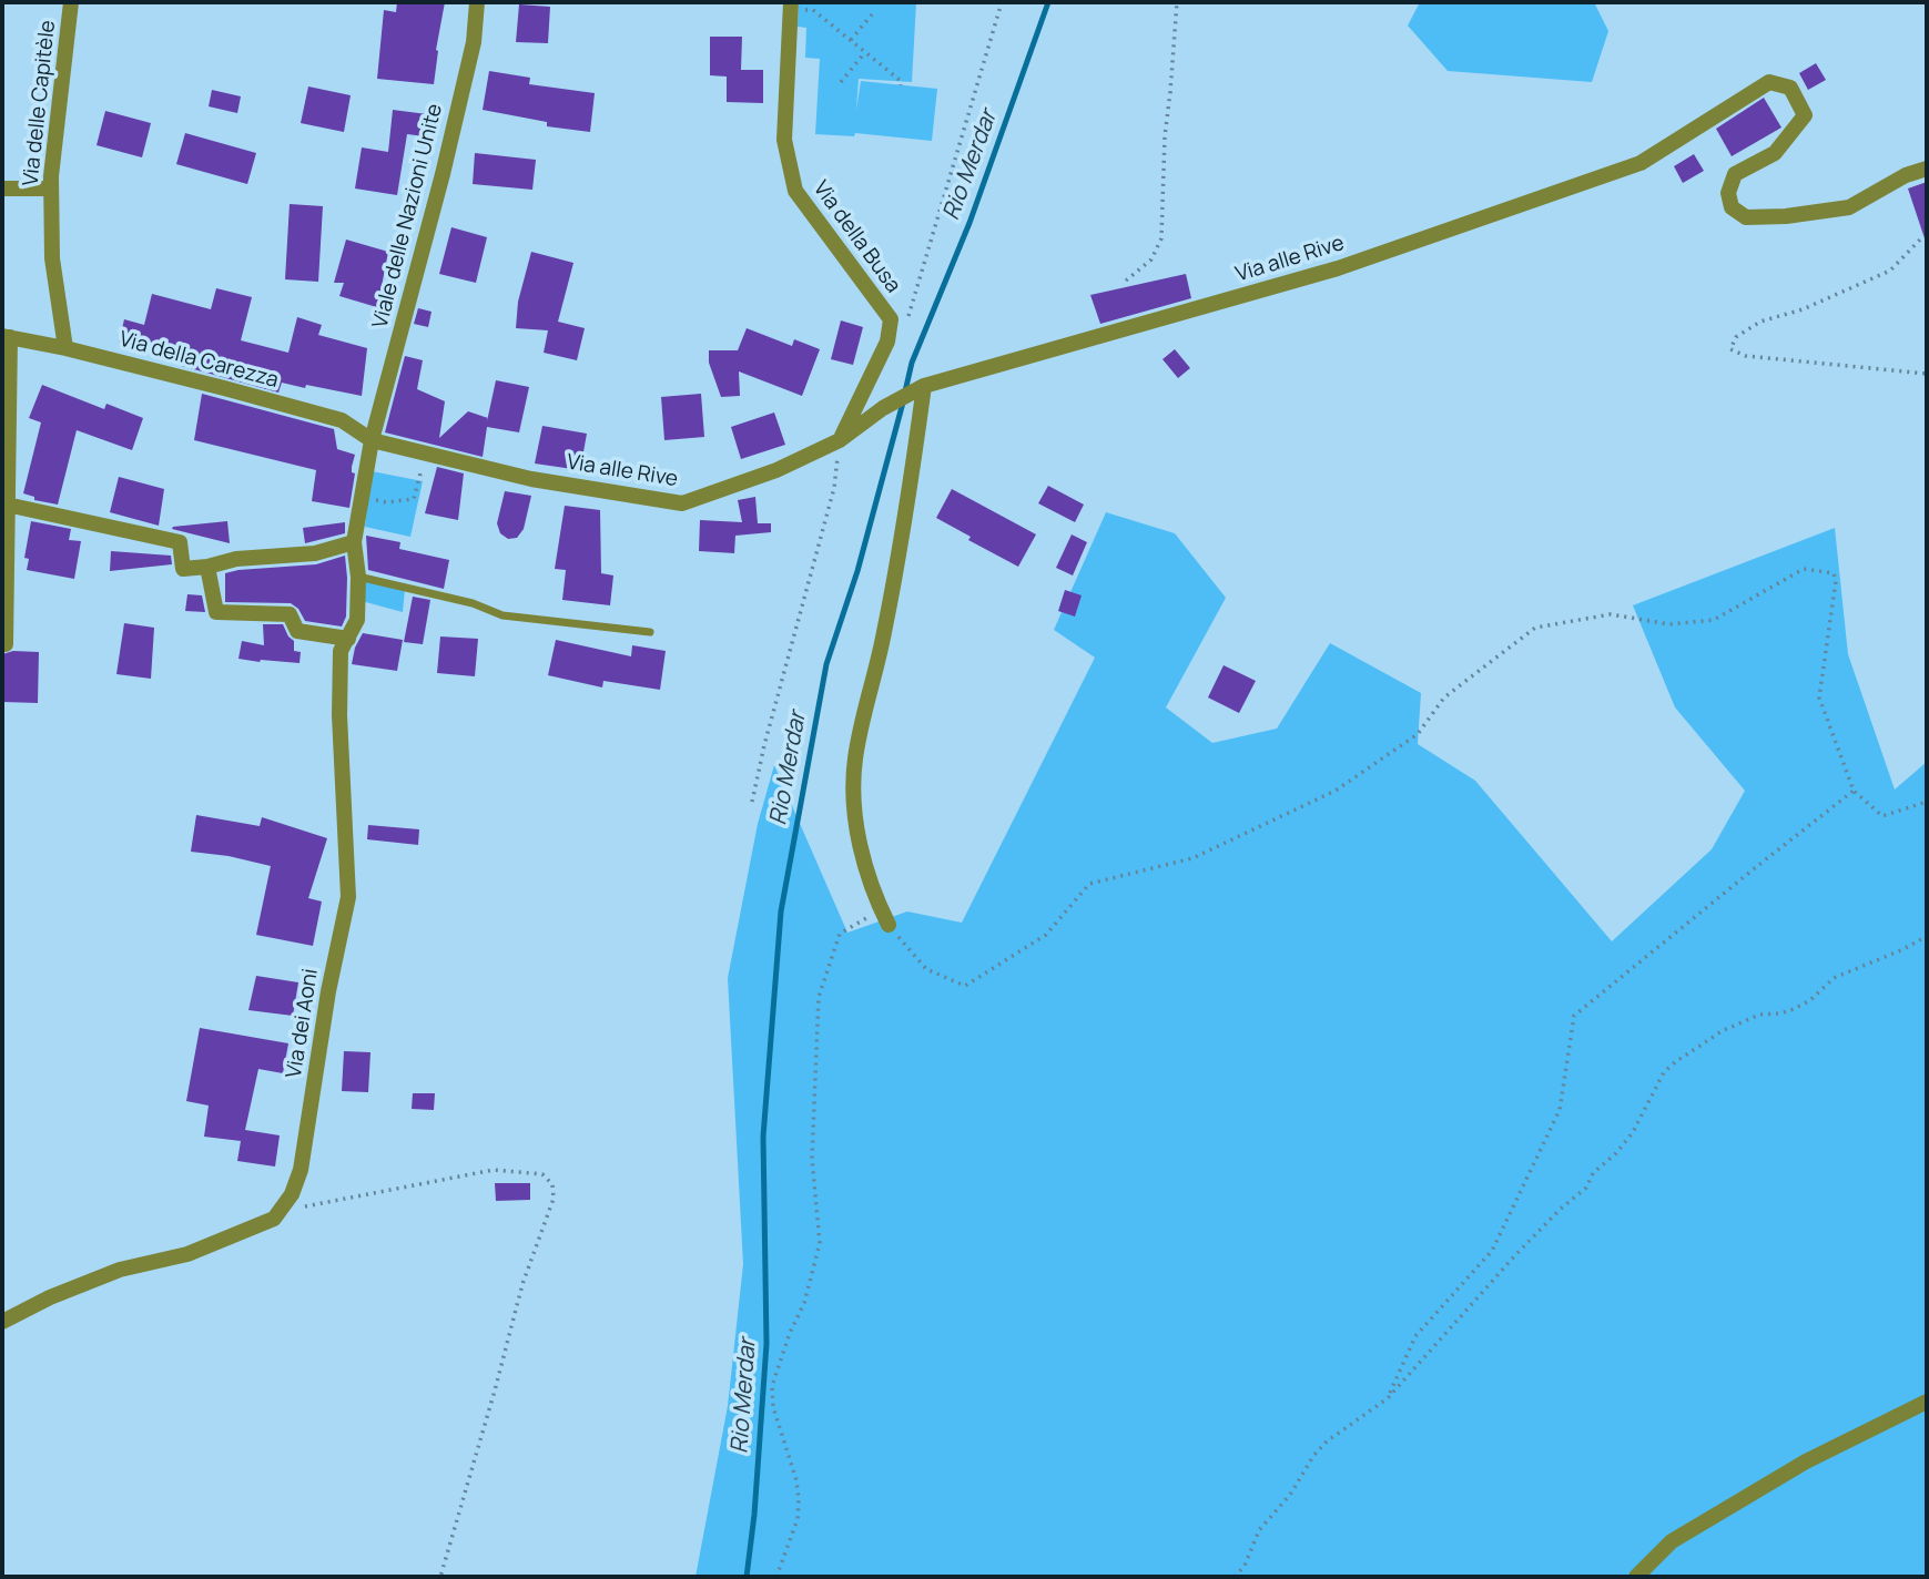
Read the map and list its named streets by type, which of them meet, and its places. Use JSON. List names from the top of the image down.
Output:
{
  "streets": {
    "street": [
      "Via delle Capitèle",
      "Viale delle Nazioni Unite",
      "Via della Busa",
      "Via alle Rive",
      "Via della Carezza",
      "Via dei Aoni"
    ]
  },
  "crossings": [
    ["Via delle Capitèle", "Via della Carezza"],
    ["Viale delle Nazioni Unite", "Via della Carezza"],
    ["Viale delle Nazioni Unite", "Via dei Aoni"],
    ["Via della Busa", "Via alle Rive"],
    ["Via alle Rive", "Via della Carezza"]
  ],
  "water": ["Rio Merdar"]
}
